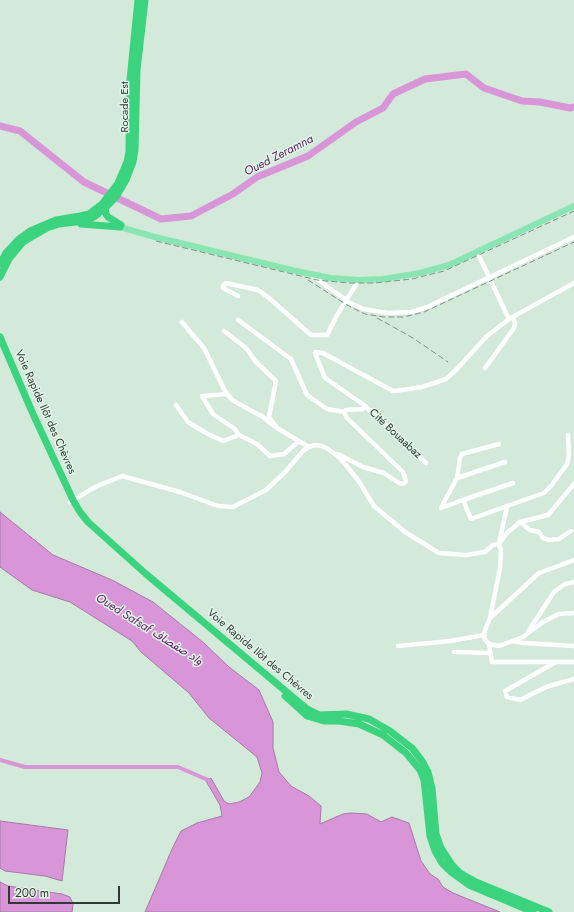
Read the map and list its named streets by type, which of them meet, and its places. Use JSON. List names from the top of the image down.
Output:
{
  "streets": {
    "highway": ["Rocade Est", "Voie Rapide Ilôt des Chèvres"],
    "street": ["Cité Bouaabaz"]
  },
  "water": ["Oued Zeramna", "Oued Safsaf واد صفصاف"],
  "scale_bar": "200 m"
}
